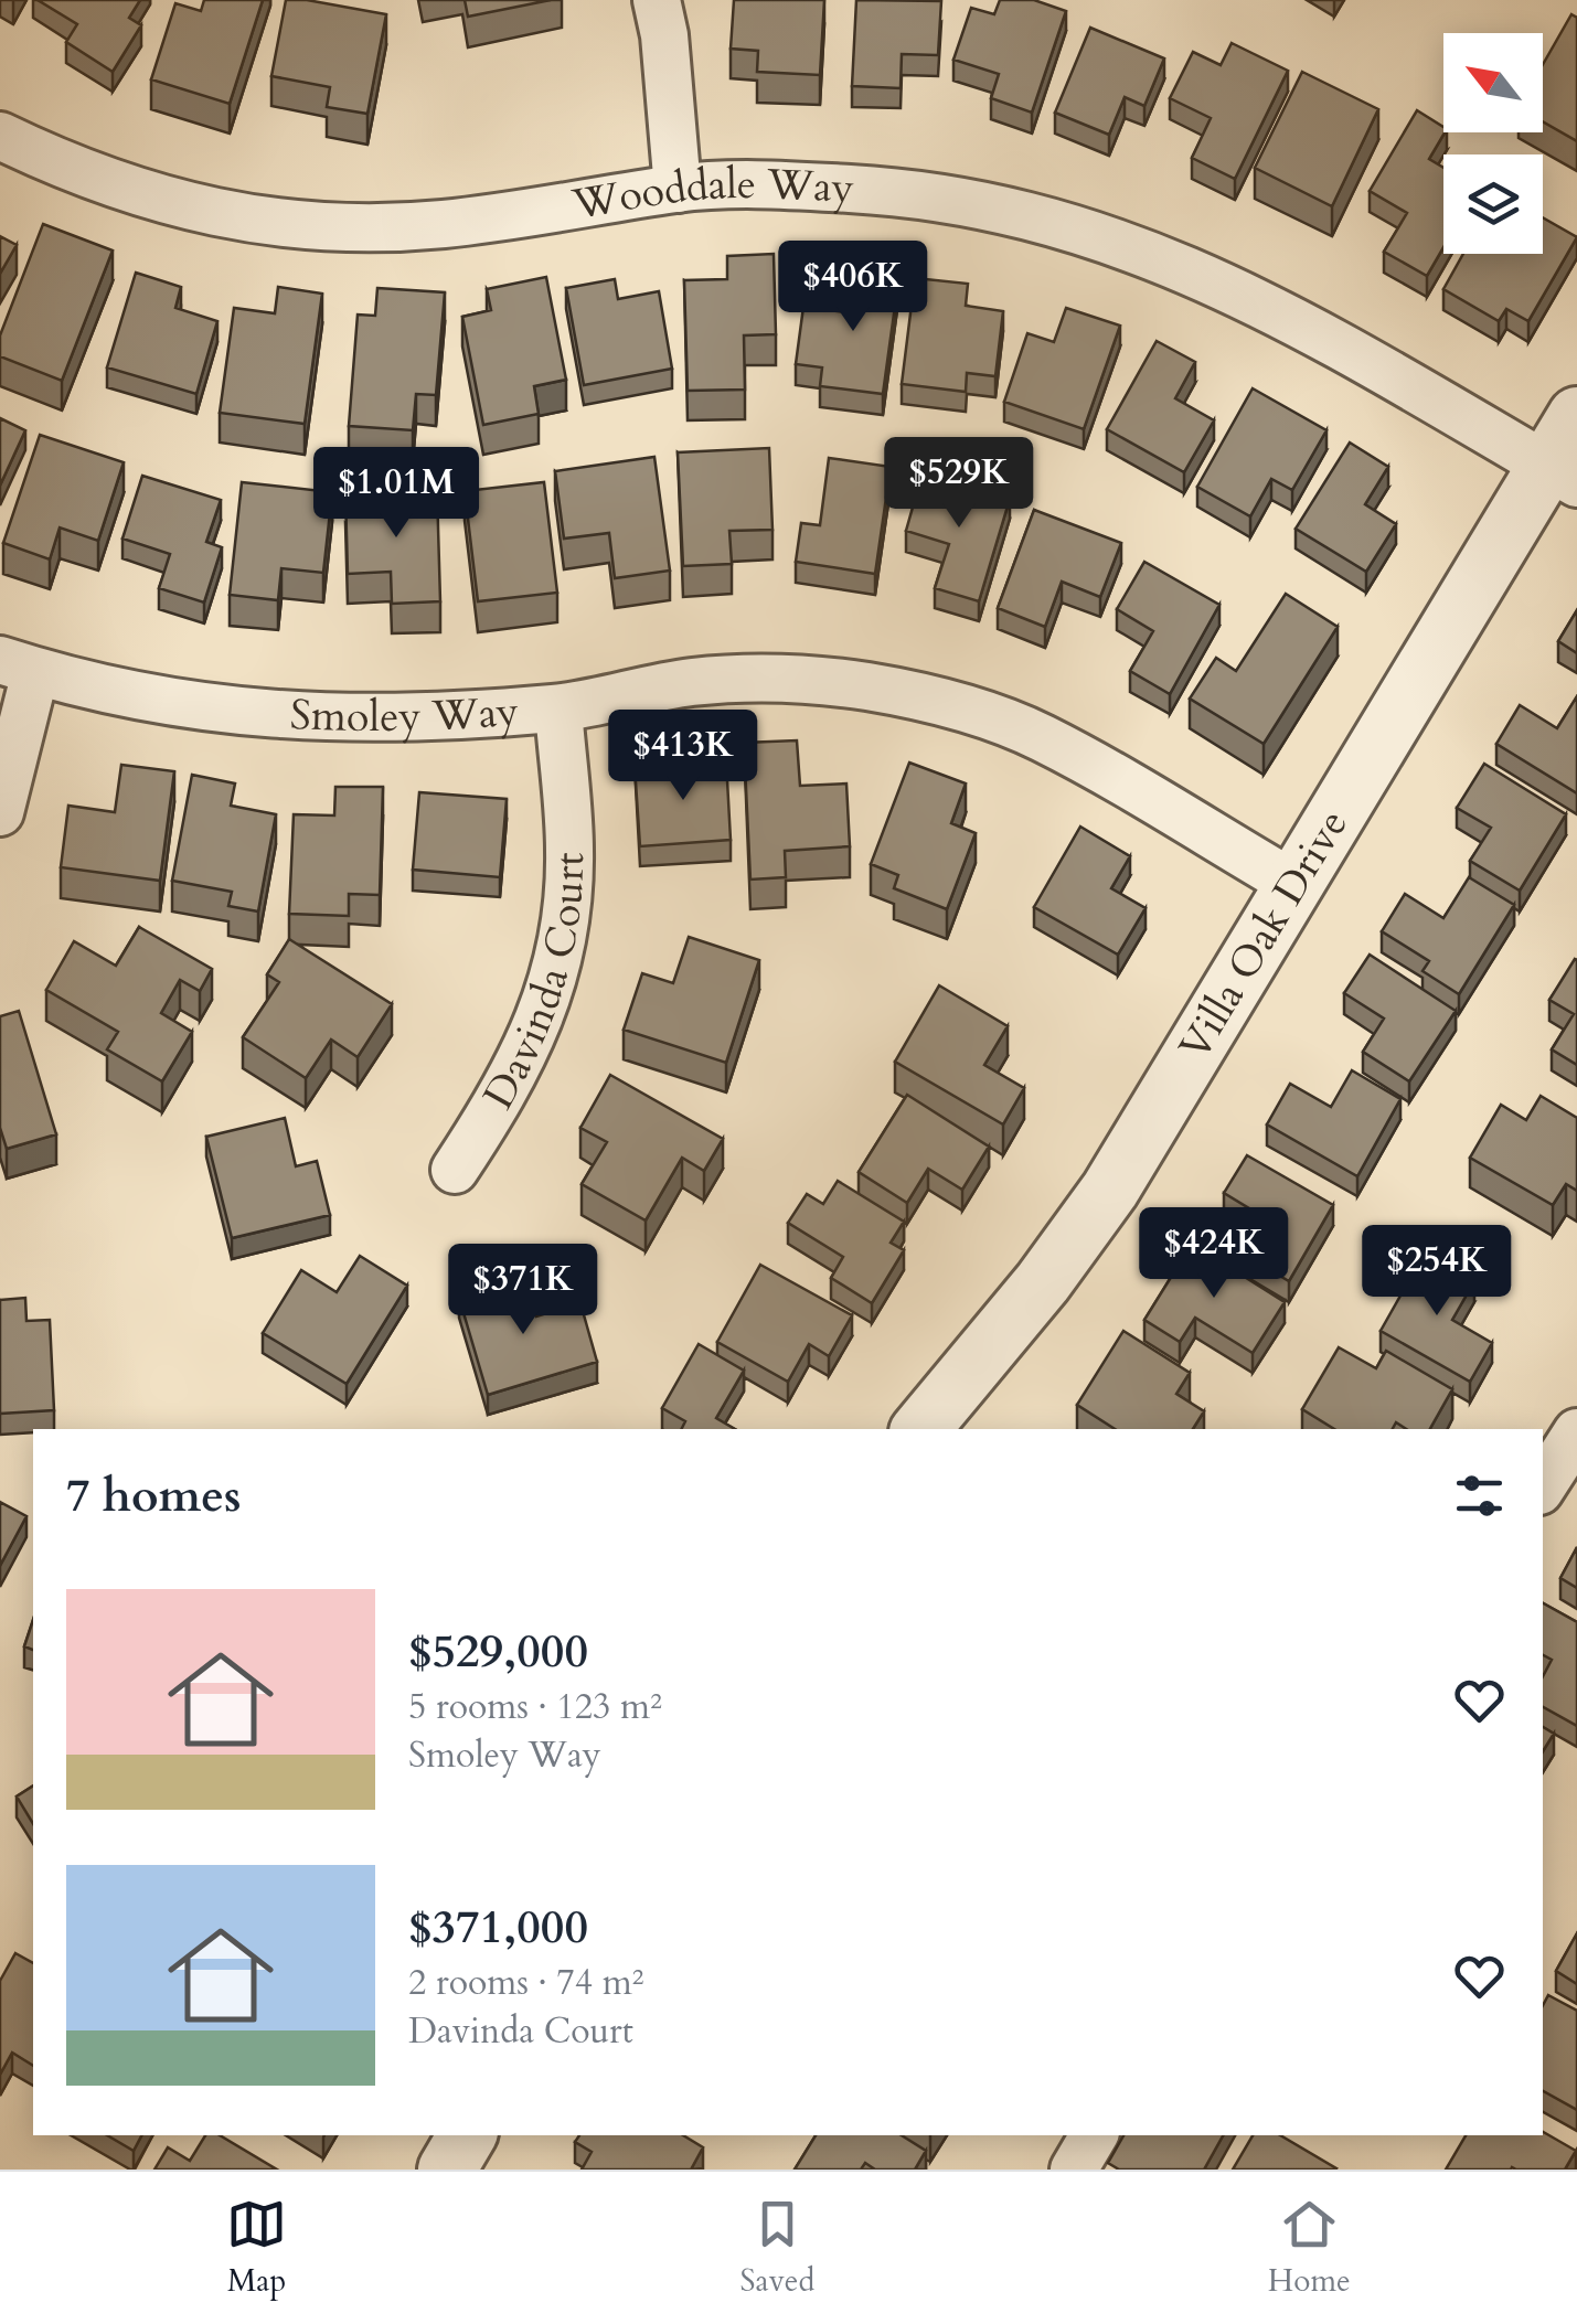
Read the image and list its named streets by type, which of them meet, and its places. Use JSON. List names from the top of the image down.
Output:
{
  "streets": {
    "street": [
      "Wooddale Way",
      "Smoley Way",
      "Villa Oak Drive",
      "Davinda Court"
    ]
  },
  "crossings": [
    ["Wooddale Way", "Villa Oak Drive"],
    ["Smoley Way", "Villa Oak Drive"],
    ["Smoley Way", "Davinda Court"]
  ],
  "north": "top left",
  "page": {
    "price": [
      "$406K",
      "$529K",
      "$1.01M",
      "$413K",
      "$424K",
      "$254K",
      "$371K"
    ],
    "heading": "7 homes",
    "list": [
      {
        "name": "$529,000",
        "note": "5 rooms · 123 m² · Smoley Way"
      },
      {
        "name": "$371,000",
        "note": "2 rooms · 74 m² · Davinda Court"
      }
    ],
    "tabs": ["Map", "Saved", "Home"]
  }
}
